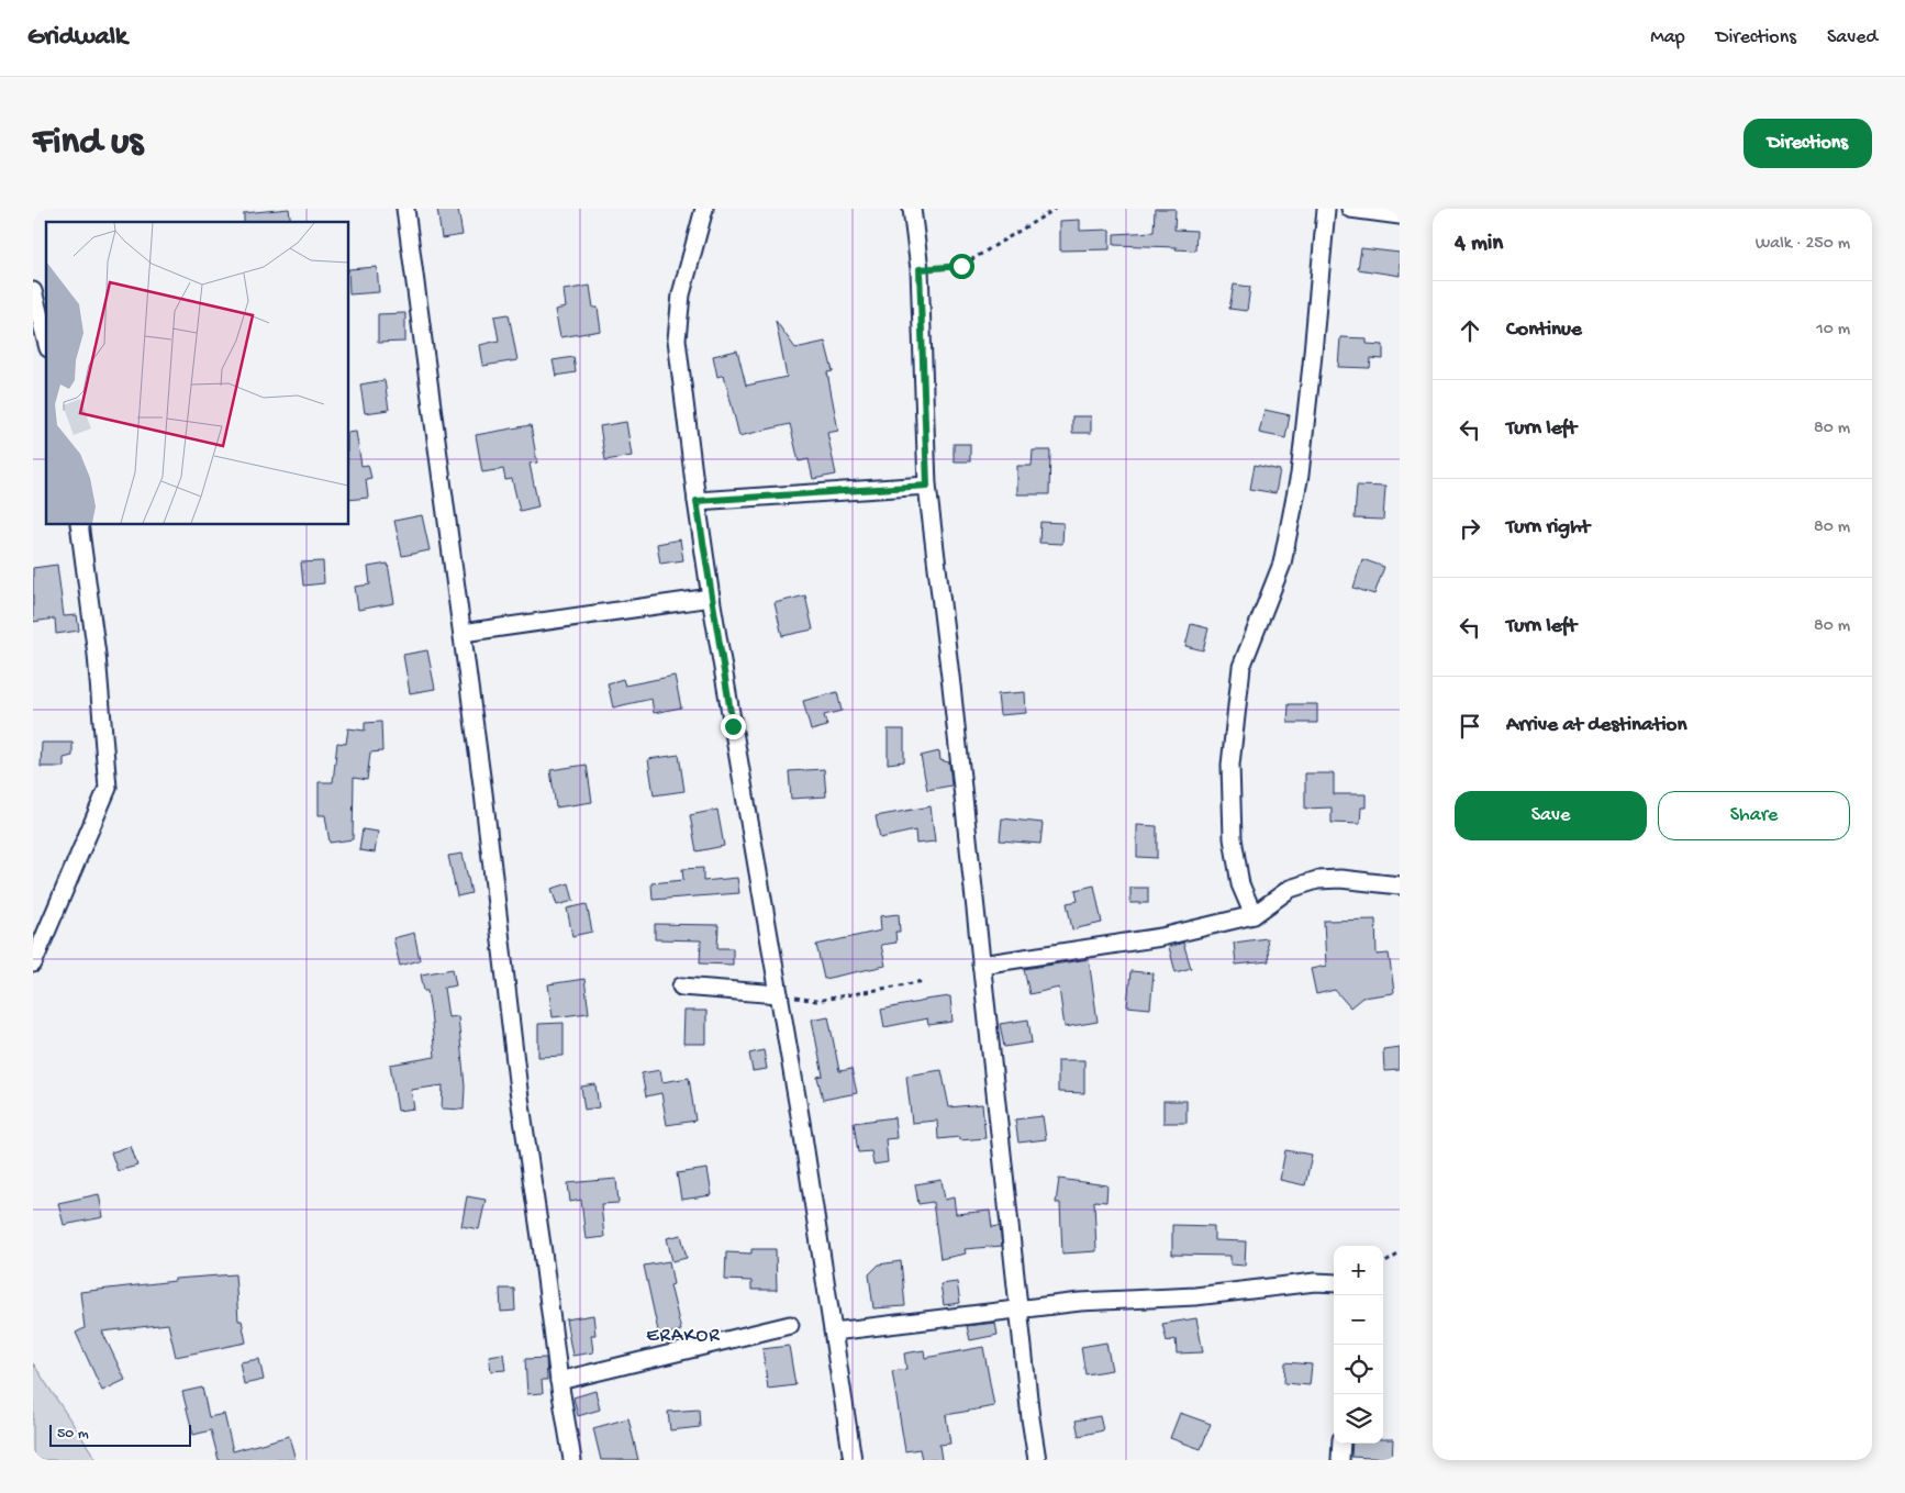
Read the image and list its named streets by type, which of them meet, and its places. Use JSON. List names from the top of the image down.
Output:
{
  "districts": ["ERAKOR"],
  "scale_bar": "50 m",
  "page": {
    "header": "Gridwalk",
    "nav": ["Map", "Directions", "Saved"],
    "buttons": [
      "Directions",
      ["Save", "Share"]
    ],
    "title": "Find us",
    "heading": ["4 min", "Walk · 250 m"],
    "list": [
      ["Continue", "10 m"],
      ["Turn left", "80 m"],
      ["Turn right", "80 m"],
      ["Turn left", "80 m"],
      "Arrive at destination"
    ],
    "map_buttons": ["+", "−"],
    "scale": "50 m"
  }
}
